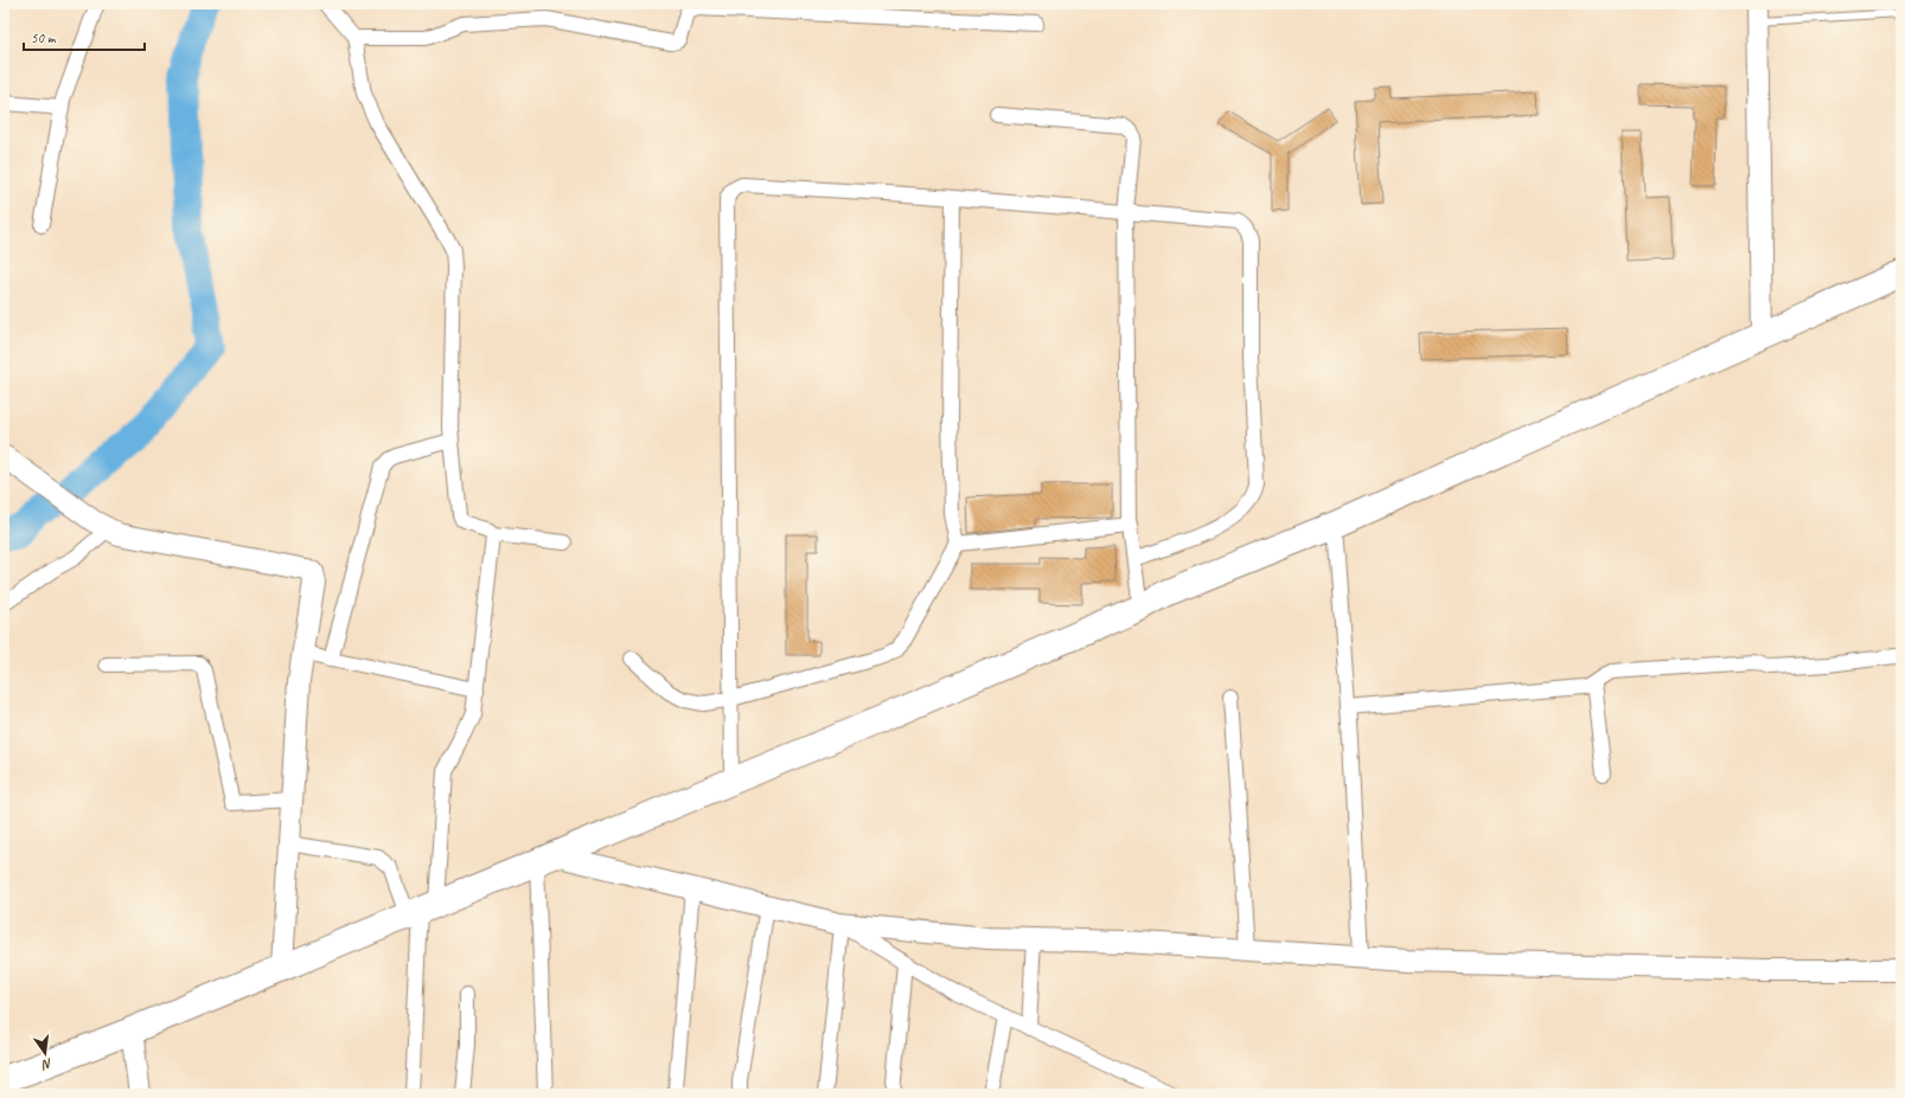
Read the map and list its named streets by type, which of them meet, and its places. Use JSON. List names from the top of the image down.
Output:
{
  "scale_bar": "50 m",
  "north": "bottom"
}
